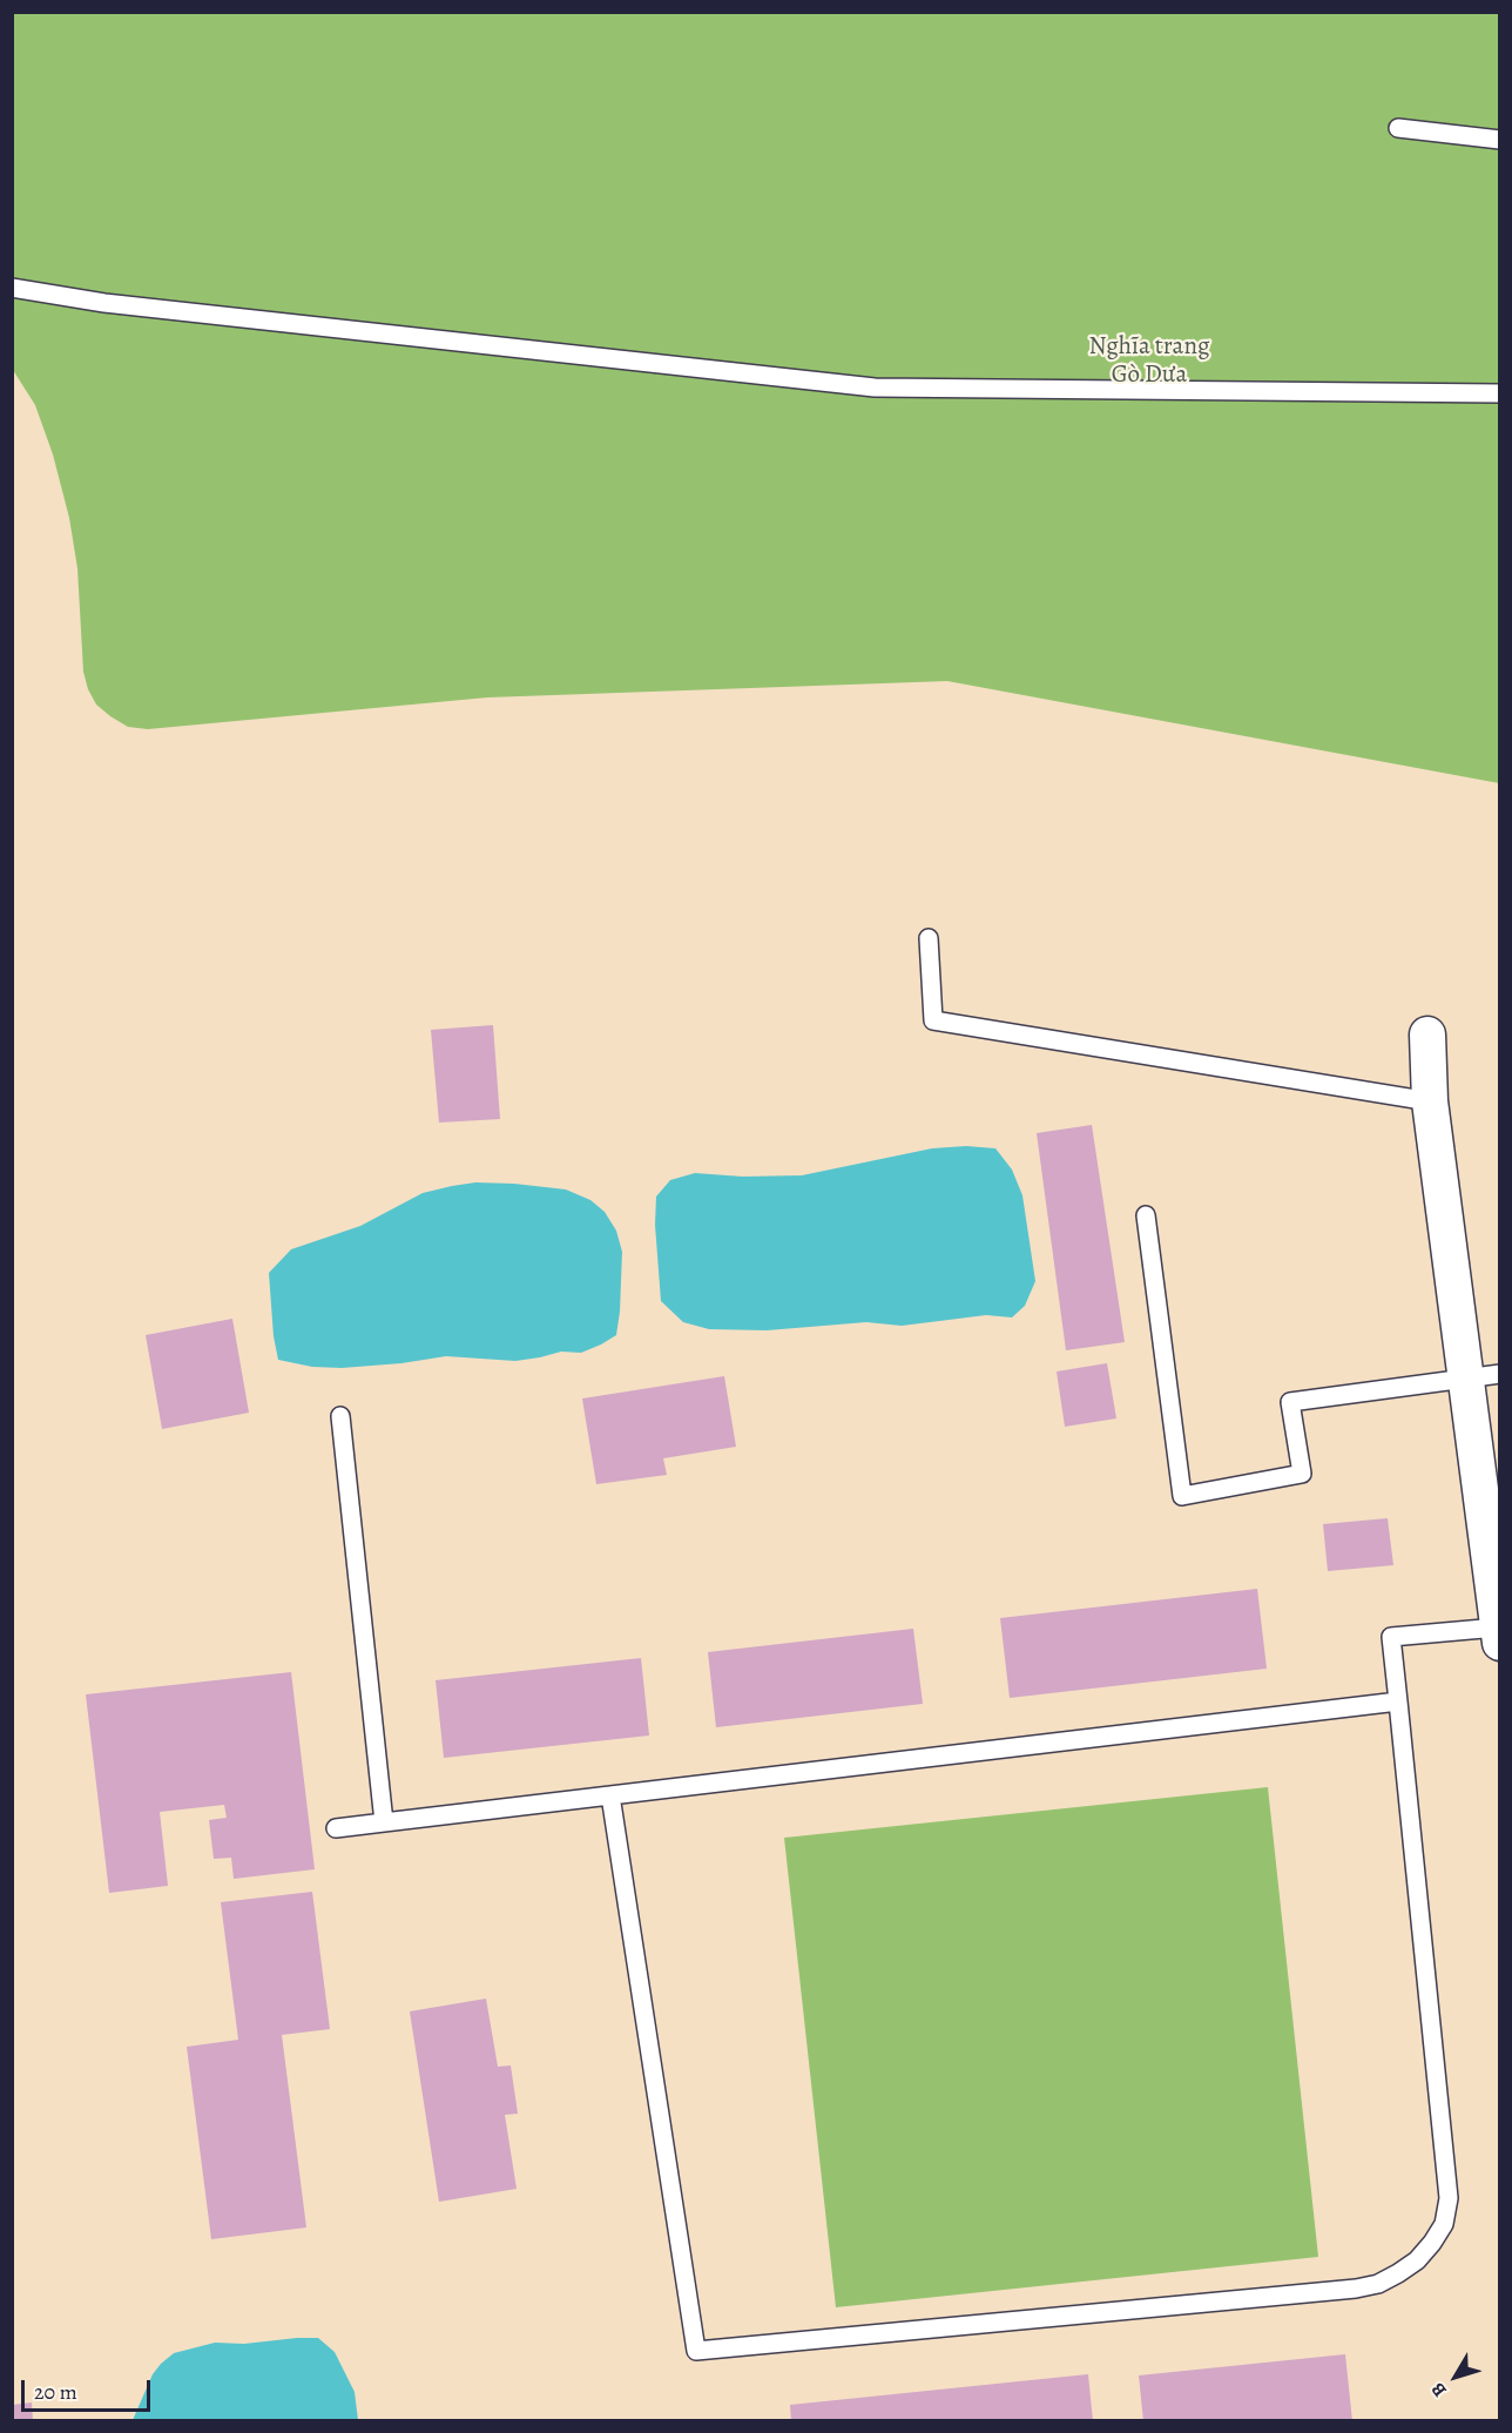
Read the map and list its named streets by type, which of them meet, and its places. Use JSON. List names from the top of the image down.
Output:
{
  "parks": ["Nghĩa trang Gò Dưa"],
  "scale_bar": "20 m",
  "north": "bottom left"
}
